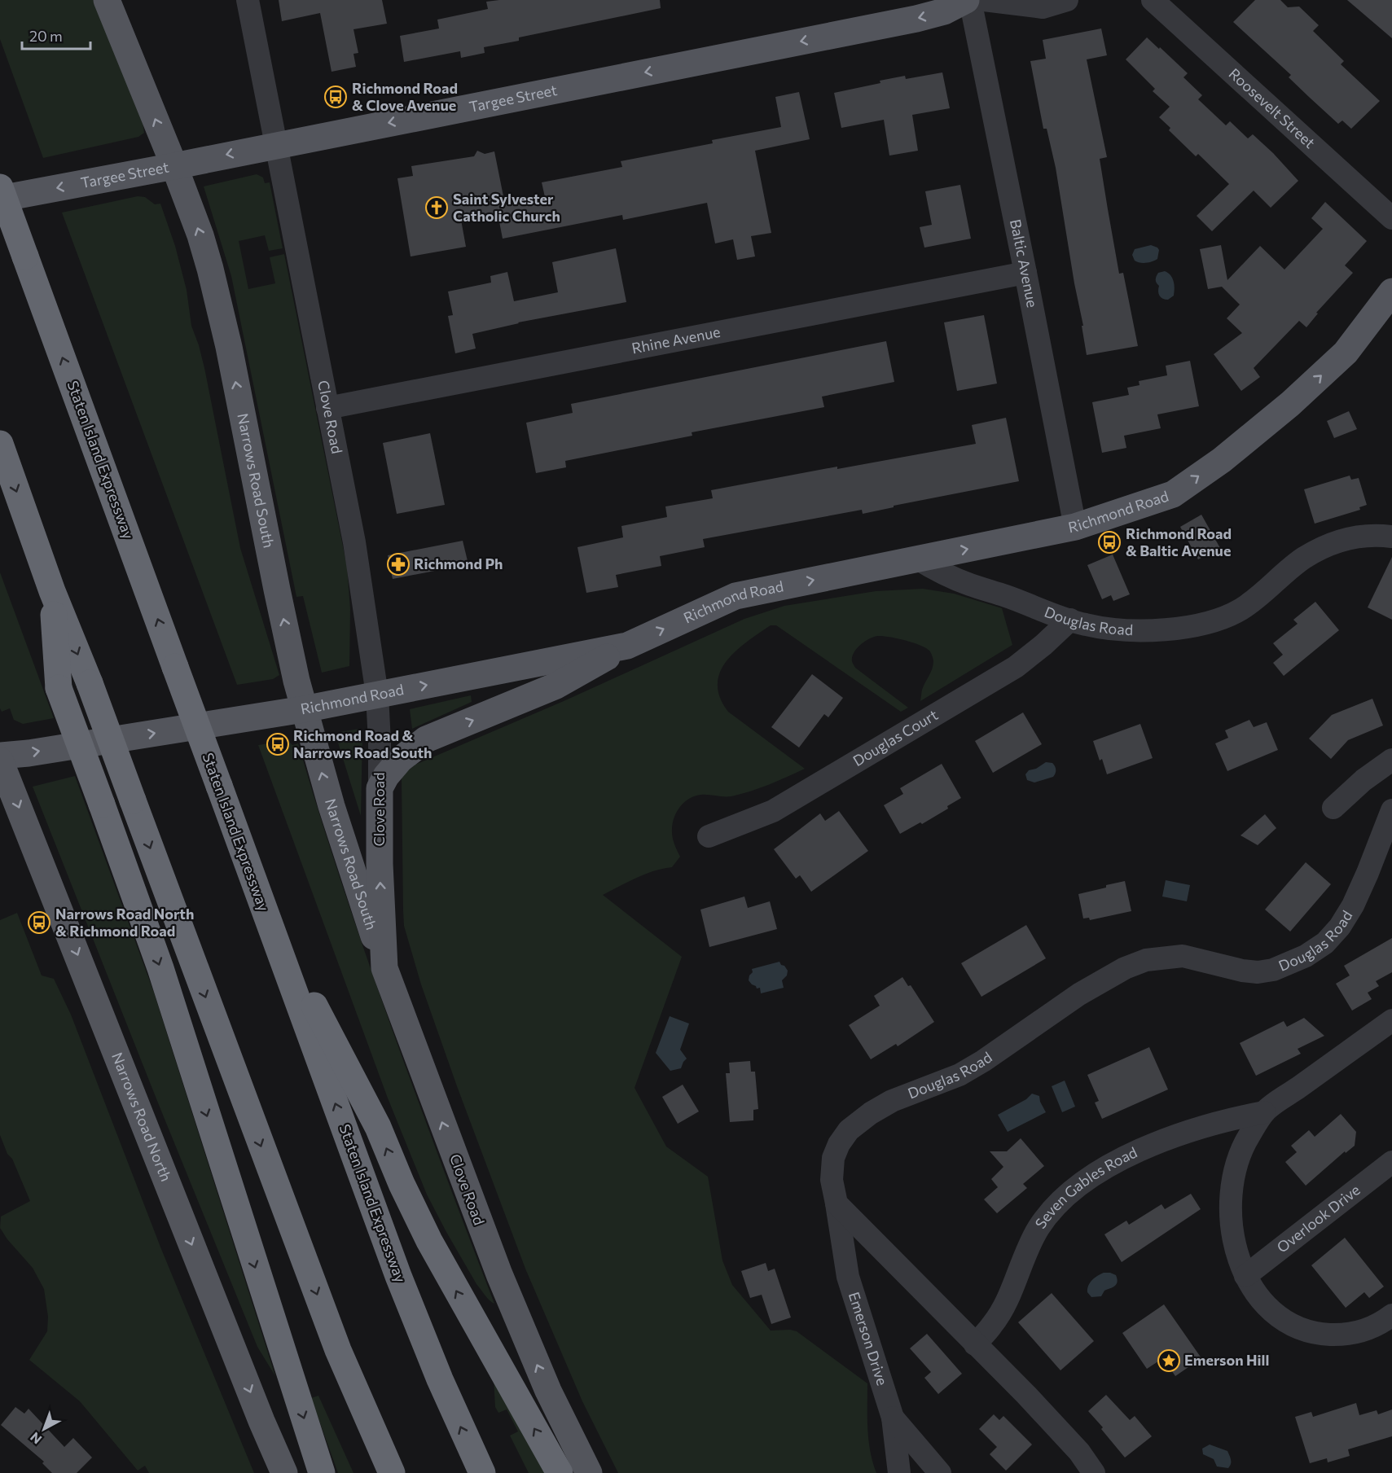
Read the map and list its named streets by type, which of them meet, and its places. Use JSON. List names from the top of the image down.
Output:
{
  "streets": {
    "highway": ["Staten Island Expressway"],
    "main road": [
      "Targee Street",
      "Clove Road",
      "Narrows Road South",
      "Richmond Road",
      "Narrows Road North"
    ],
    "street": [
      "Roosevelt Street",
      "Baltic Avenue",
      "Rhine Avenue",
      "Douglas Road",
      "Douglas Court",
      "Seven Gables Road",
      "Overlook Drive",
      "Emerson Drive"
    ]
  },
  "crossings": [
    ["Targee Street", "Clove Road"],
    ["Targee Street", "Narrows Road South"],
    ["Baltic Avenue", "Rhine Avenue"],
    ["Baltic Avenue", "Richmond Road"],
    ["Rhine Avenue", "Clove Road"],
    ["Clove Road", "Narrows Road South"],
    ["Clove Road", "Richmond Road"],
    ["Narrows Road South", "Richmond Road"],
    ["Richmond Road", "Douglas Road"],
    ["Douglas Road", "Douglas Court"],
    ["Douglas Road", "Emerson Drive"]
  ],
  "one_way": [
    "Targee Street",
    "Clove Road",
    "Narrows Road South",
    "Richmond Road",
    "Narrows Road North"
  ],
  "places": {
    "bus stop": [
      "Richmond Road & Clove Avenue",
      "Richmond Road & Baltic Avenue",
      "Richmond Road & Narrows Road South",
      "Narrows Road North & Richmond Road"
    ],
    "church": ["Saint Sylvester Catholic Church"],
    "pharmacy": ["Richmond Ph"],
    "place": ["Emerson Hill"]
  },
  "scale_bar": "20 m",
  "north": "bottom left"
}
